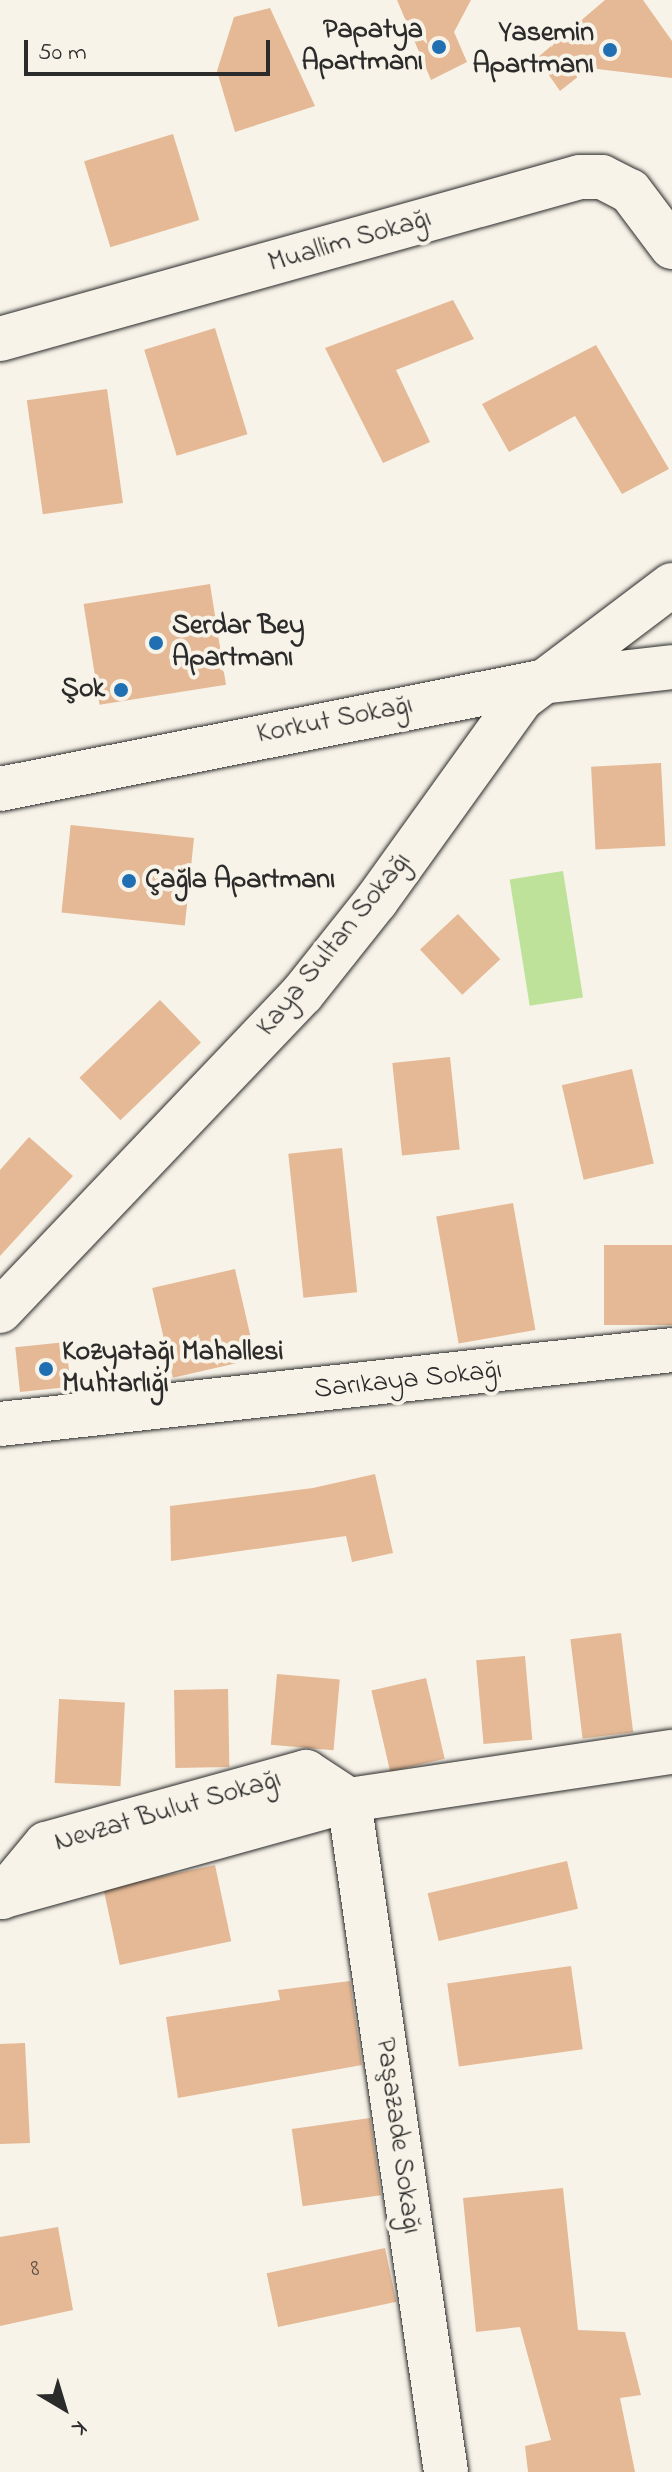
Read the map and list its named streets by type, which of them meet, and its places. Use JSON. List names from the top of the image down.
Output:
{
  "streets": {
    "street": [
      "Muallim Sokağı",
      "Korkut Sokağı",
      "Kaya Sultan Sokağı",
      "Sarıkaya Sokağı",
      "Nevzat Bulut Sokağı",
      "Paşazade Sokağı"
    ]
  },
  "crossings": [
    ["Korkut Sokağı", "Kaya Sultan Sokağı"],
    ["Nevzat Bulut Sokağı", "Paşazade Sokağı"]
  ],
  "places": [
    "Papatya Apartmanı",
    "Yasemin Apartmanı",
    "Serdar Bey Apartmanı",
    "Şok",
    "Çağla Apartmanı",
    "Kozyatağı Mahallesi Muhtarlığı"
  ],
  "house_numbers": ["8"],
  "scale_bar": "50 m",
  "north": "bottom right"
}
